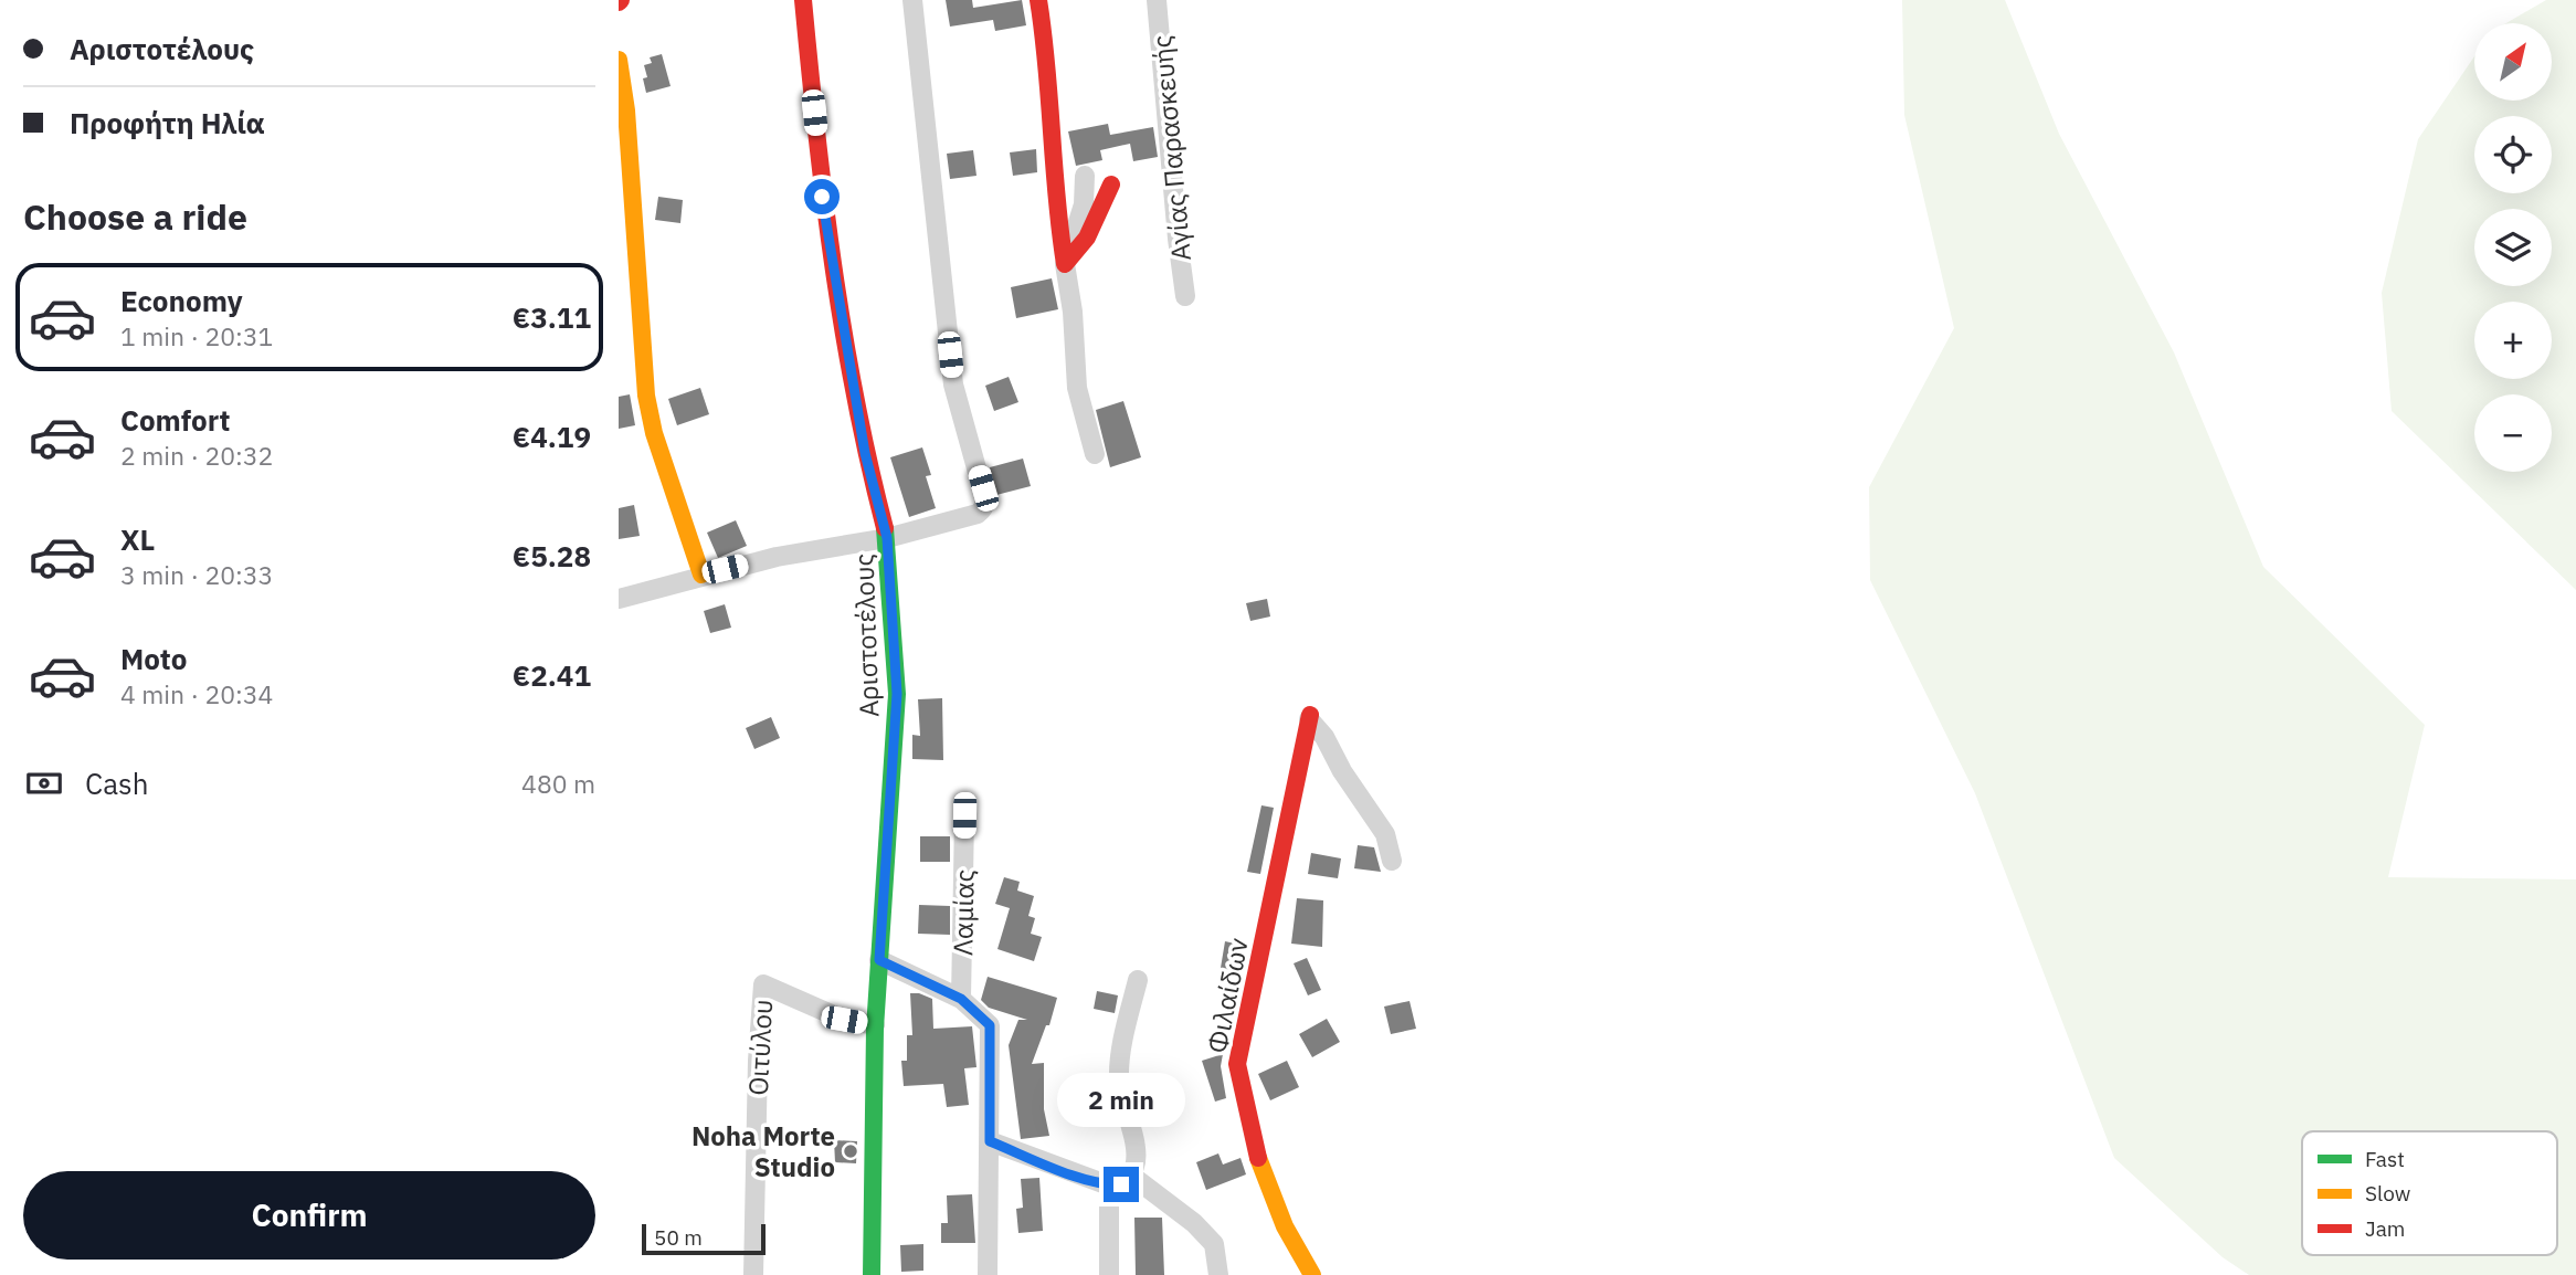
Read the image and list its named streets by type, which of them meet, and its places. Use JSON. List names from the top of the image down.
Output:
{
  "streets": {
    "street": [
      "Αγίας Παρασκευής",
      "Αριστοτέλους",
      "Λαμίας",
      "Φιλαίδων",
      "Οιτύλου"
    ]
  },
  "crossings": [
    ["Αριστοτέλους", "Οιτύλου"]
  ],
  "places": ["Noha Morte Studio"],
  "legend": ["Fast", "Slow", "Jam"],
  "scale_bar": "50 m",
  "north": "top right",
  "page": {
    "banner": ["Αριστοτέλους", "Προφήτη Ηλία"],
    "map_buttons": ["+", "−"],
    "heading": "Choose a ride",
    "list": [
      {
        "name": "Economy",
        "note": "1 min · 20:31",
        "value": "€3.11"
      },
      {
        "name": "Comfort",
        "note": "2 min · 20:32",
        "value": "€4.19"
      },
      {
        "name": "XL",
        "note": "3 min · 20:33",
        "value": "€5.28"
      },
      {
        "name": "Moto",
        "note": "4 min · 20:34",
        "value": "€2.41"
      }
    ],
    "pay": ["Cash", "480 m"],
    "bubble": "2 min",
    "buttons": "Confirm",
    "scale": "50 m"
  }
}
